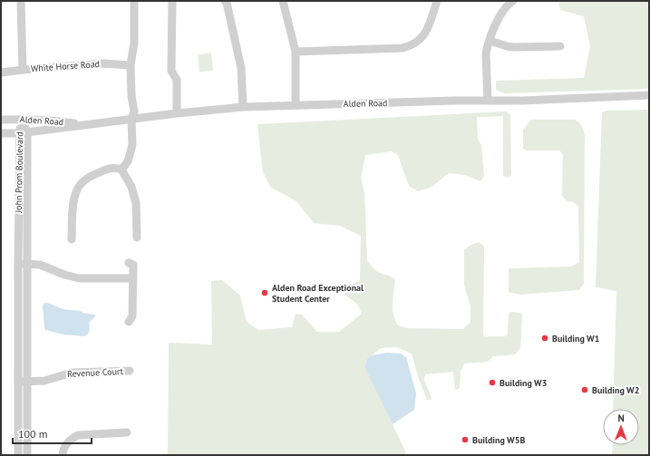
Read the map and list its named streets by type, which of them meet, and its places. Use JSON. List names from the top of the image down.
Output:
{
  "streets": {
    "street": [
      "White Horse Road",
      "Alden Road",
      "John Prom Boulevard",
      "Revenue Court"
    ]
  },
  "crossings": [
    ["Alden Road", "John Prom Boulevard"],
    ["John Prom Boulevard", "Revenue Court"]
  ],
  "places": [
    "Alden Road Exceptional Student Center",
    "Building W1",
    "Building W3",
    "Building W2",
    "Building W5B"
  ],
  "scale_bar": "100 m",
  "north": "top"
}
